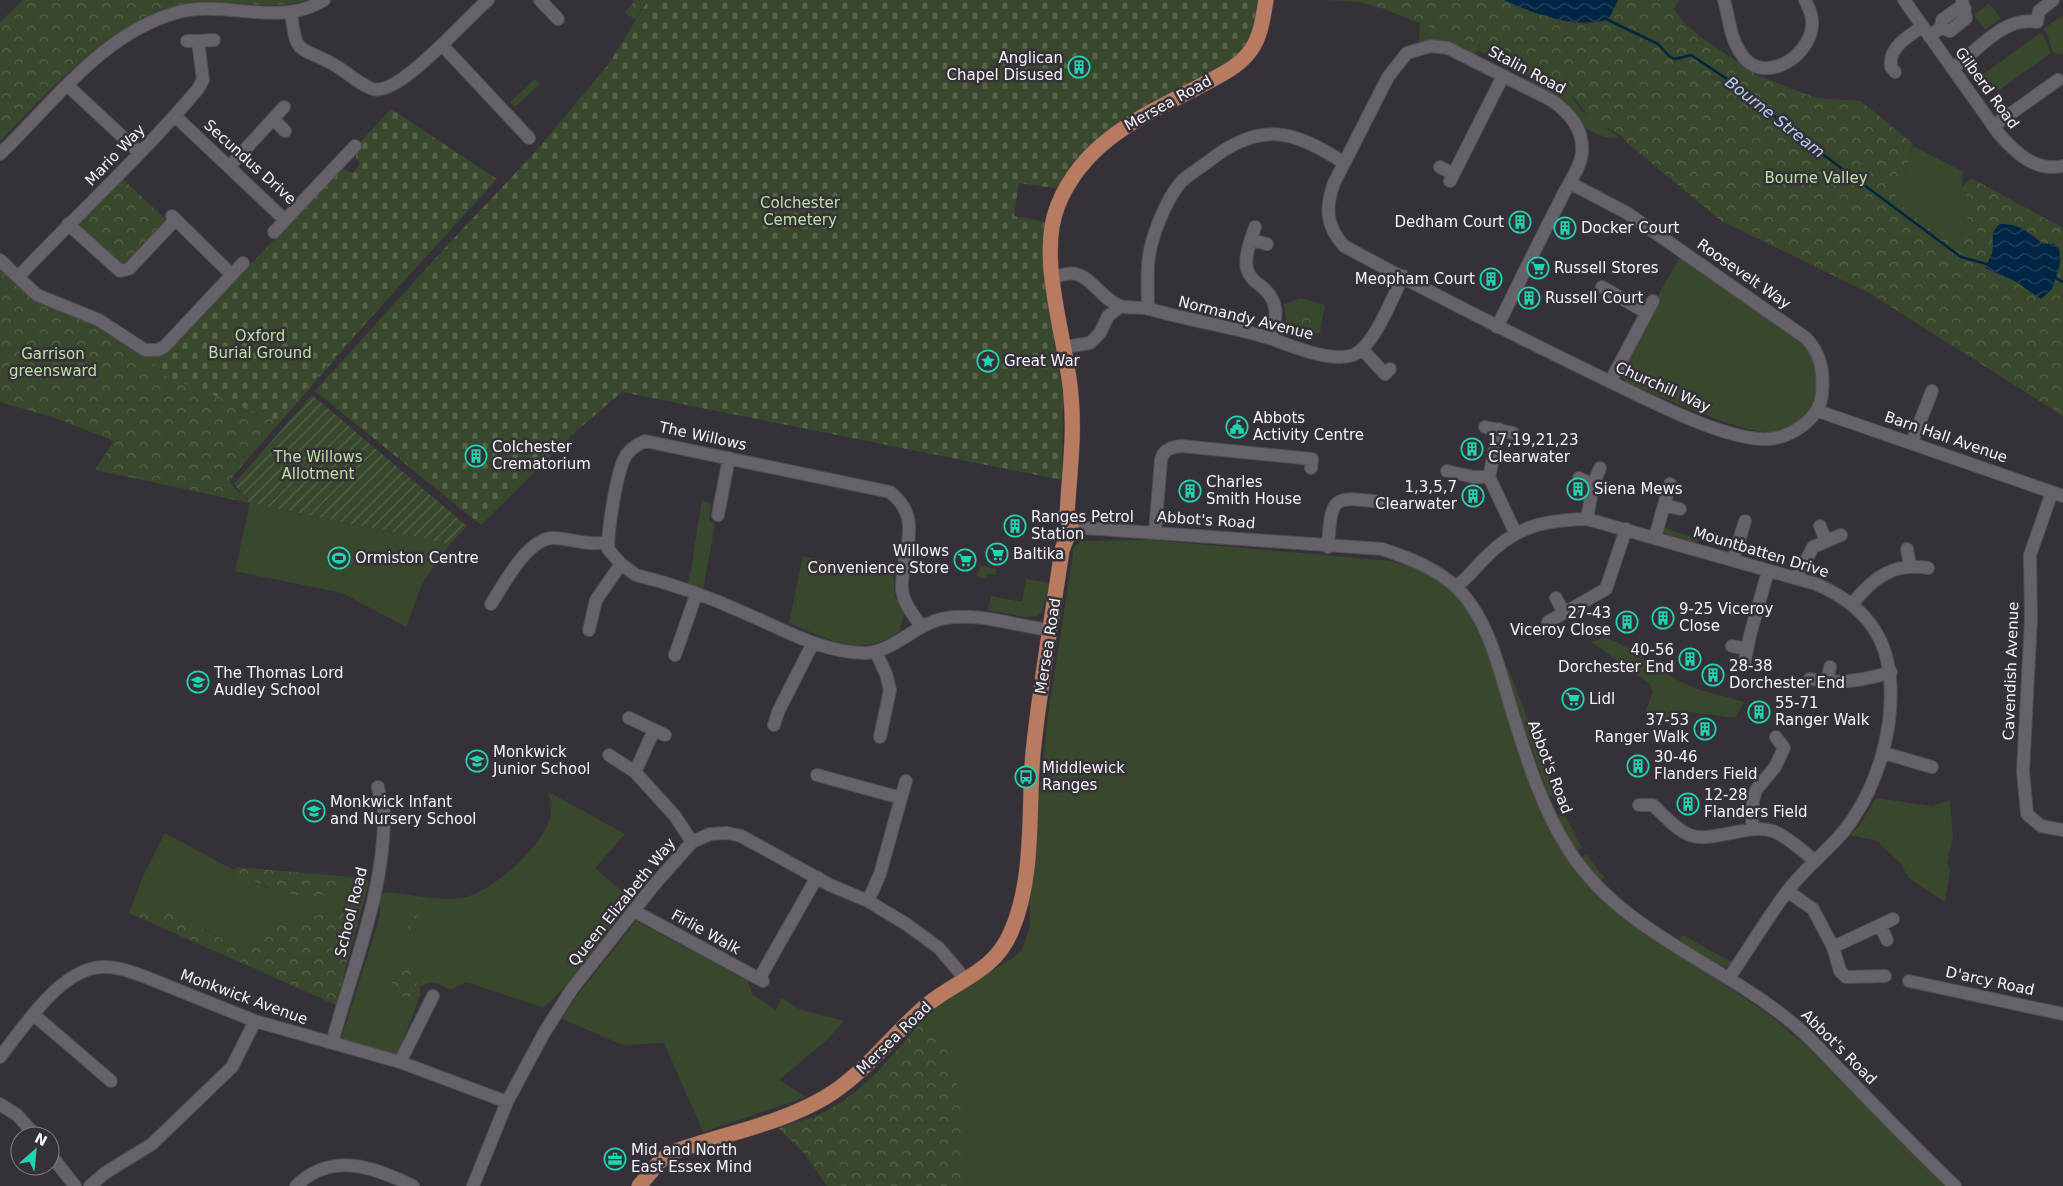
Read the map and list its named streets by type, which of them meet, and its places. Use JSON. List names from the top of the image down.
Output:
{
  "streets": {
    "main road": ["Mersea Road"],
    "street": [
      "Stalin Road",
      "Gilberd Road",
      "Mario Way",
      "Secundus Drive",
      "Roosevelt Way",
      "Normandy Avenue",
      "Churchill Way",
      "The Willows",
      "Barn Hall Avenue",
      "Abbot's Road",
      "Mountbatten Drive",
      "Cavendish Avenue",
      "Queen Elizabeth Way",
      "School Road",
      "Firlie Walk",
      "D'arcy Road",
      "Monkwick Avenue"
    ]
  },
  "crossings": [
    ["Stalin Road", "Roosevelt Way"],
    ["Stalin Road", "Churchill Way"],
    ["Mersea Road", "Abbot's Road"],
    ["Mersea Road", "Queen Elizabeth Way"],
    ["Mario Way", "Secundus Drive"],
    ["Roosevelt Way", "Churchill Way"],
    ["Roosevelt Way", "Barn Hall Avenue"],
    ["Churchill Way", "Barn Hall Avenue"],
    ["Barn Hall Avenue", "Cavendish Avenue"],
    ["Abbot's Road", "Mountbatten Drive"],
    ["Queen Elizabeth Way", "Firlie Walk"],
    ["Queen Elizabeth Way", "Monkwick Avenue"],
    ["School Road", "Monkwick Avenue"]
  ],
  "water": ["Bourne Stream"],
  "parks": [
    "Bourne Valley",
    "Colchester Cemetery",
    "Oxford Burial Ground",
    "Garrison greensward",
    "The Willows Allotment"
  ],
  "places": {
    "building": [
      "Anglican Chapel Disused",
      "Dedham Court",
      "Docker Court",
      "Meopham Court",
      "Russell Court",
      "17,19,21,23 Clearwater",
      "Colchester Crematorium",
      "Siena Mews",
      "Charles Smith House",
      "1,3,5,7 Clearwater",
      "Ranges Petrol Station",
      "9-25 Viceroy Close",
      "27-43 Viceroy Close",
      "40-56 Dorchester End",
      "28-38 Dorchester End",
      "55-71 Ranger Walk",
      "37-53 Ranger Walk",
      "30-46 Flanders Field",
      "12-28 Flanders Field"
    ],
    "supermarket": [
      "Russell Stores",
      "Baltika",
      "Willows Convenience Store",
      "Lidl"
    ],
    "place": ["Great War"],
    "public building": ["Abbots Activity Centre"],
    "sports": ["Ormiston Centre"],
    "school or university": ["The Thomas Lord Audley School", "Monkwick Junior School", "Monkwick Infant and Nursery School"],
    "bus stop": ["Middlewick Ranges"],
    "office": ["Mid and North East Essex Mind"]
  },
  "north": "top right"
}
